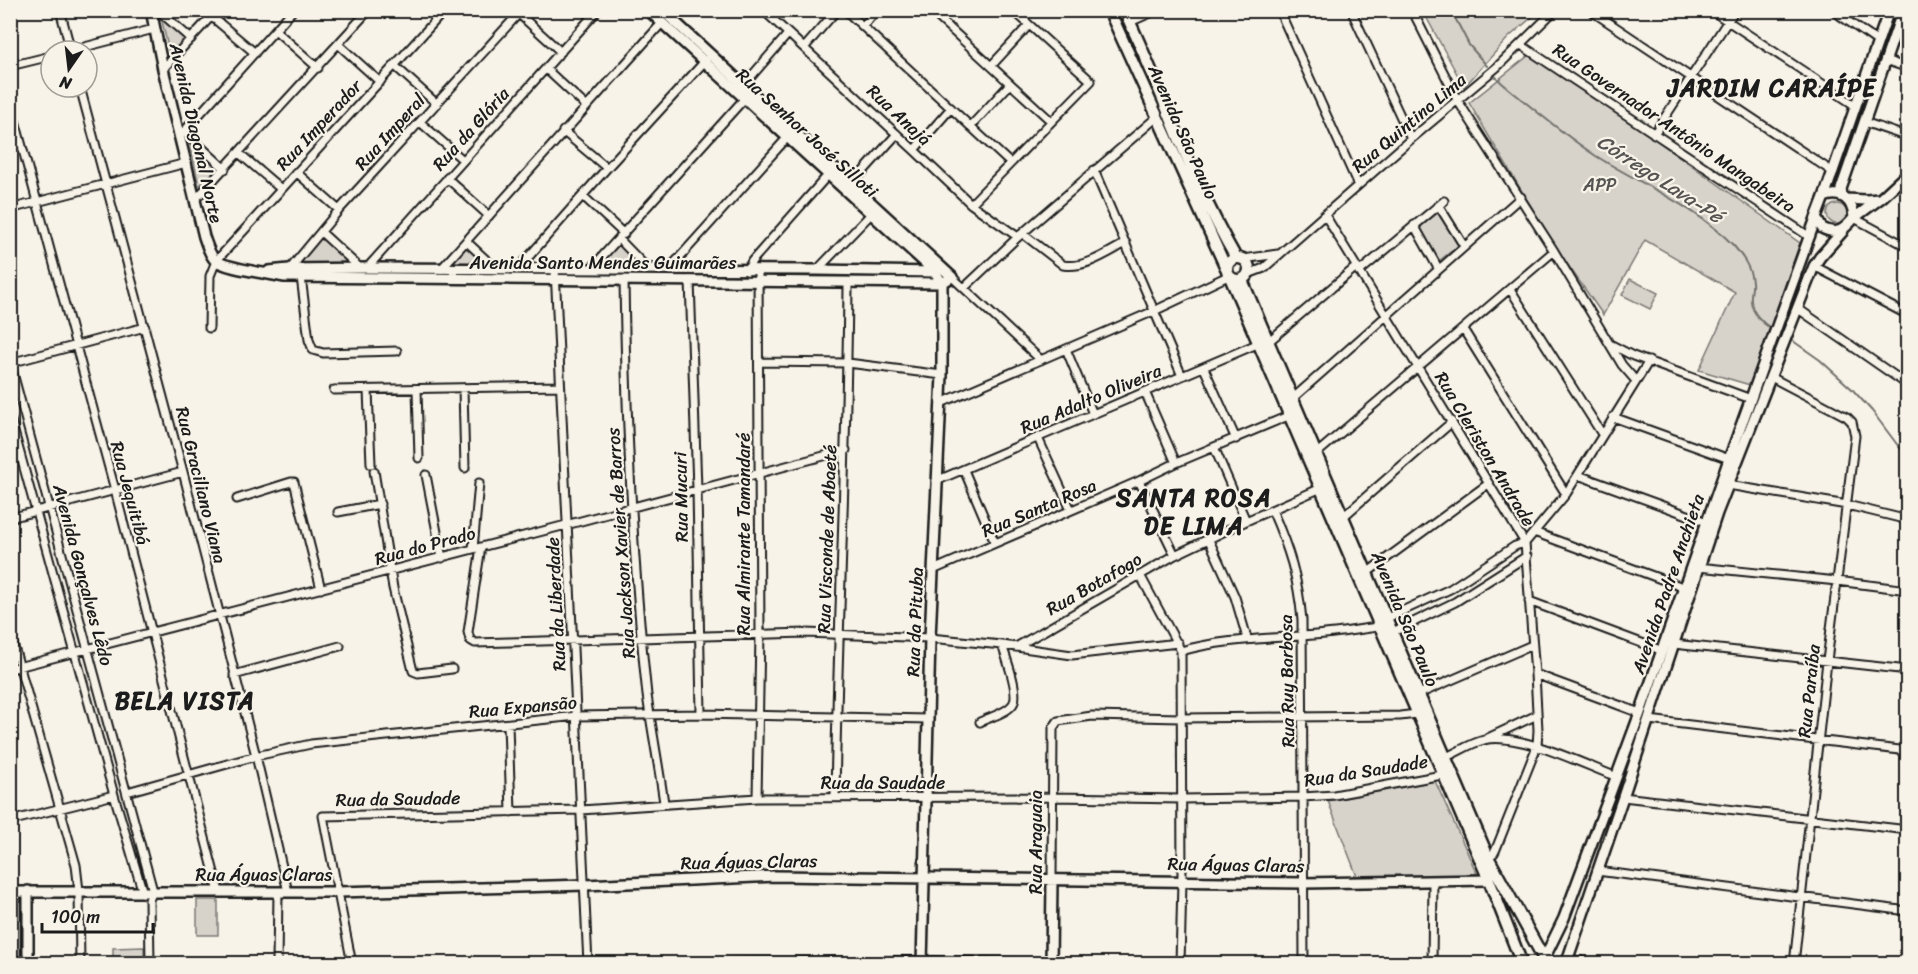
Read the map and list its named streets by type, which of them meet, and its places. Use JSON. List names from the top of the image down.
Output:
{
  "streets": {
    "main road": ["Avenida São Paulo"],
    "street": [
      "Rua Anajá",
      "Rua Quintino Lima",
      "Rua Imperador",
      "Rua Governador Antônio Mangabeira",
      "Rua da Glória",
      "Rua Imperal",
      "Avenida Diagonal Norte",
      "Rua Senhor José Silloti",
      "Avenida Santo Mendes Guimarães",
      "Rua Adalto Oliveira",
      "Rua Cleriston Andrade",
      "Rua Graciliano Viana",
      "Rua Jequitibá",
      "Rua Mucuri",
      "Rua Santa Rosa",
      "Rua Almirante Tamandaré",
      "Rua Visconde de Abaeté",
      "Rua Jackson Xavier de Barros",
      "Rua do Prado",
      "Avenida Gonçalves Lêdo",
      "Rua Botafogo",
      "Avenida Padre Anchieta",
      "Rua da Liberdade",
      "Rua da Pituba",
      "Rua Ruy Barbosa",
      "Rua Paraíba",
      "Rua Expansão",
      "Rua da Saudade",
      "Rua Araguaia",
      "Rua Águas Claras"
    ]
  },
  "crossings": [
    ["Rua Quintino Lima", "Rua Governador Antônio Mangabeira"],
    ["Rua Quintino Lima", "Avenida São Paulo"],
    ["Rua Quintino Lima", "Rua Cleriston Andrade"],
    ["Rua Imperador", "Avenida Diagonal Norte"],
    ["Rua Imperador", "Avenida Santo Mendes Guimarães"],
    ["Rua Governador Antônio Mangabeira", "Avenida Padre Anchieta"],
    ["Rua da Glória", "Avenida Santo Mendes Guimarães"],
    ["Rua Imperal", "Avenida Santo Mendes Guimarães"],
    ["Avenida São Paulo", "Rua Adalto Oliveira"],
    ["Avenida São Paulo", "Rua Cleriston Andrade"],
    ["Avenida São Paulo", "Rua Santa Rosa"],
    ["Avenida São Paulo", "Rua Botafogo"],
    ["Avenida São Paulo", "Avenida Padre Anchieta"],
    ["Avenida São Paulo", "Rua da Saudade"],
    ["Avenida São Paulo", "Rua Águas Claras"],
    ["Avenida Diagonal Norte", "Avenida Santo Mendes Guimarães"],
    ["Rua Senhor José Silloti", "Avenida Santo Mendes Guimarães"],
    ["Rua Senhor José Silloti", "Rua da Pituba"],
    ["Avenida Santo Mendes Guimarães", "Rua Mucuri"],
    ["Avenida Santo Mendes Guimarães", "Rua Almirante Tamandaré"],
    ["Avenida Santo Mendes Guimarães", "Rua Visconde de Abaeté"],
    ["Avenida Santo Mendes Guimarães", "Rua Jackson Xavier de Barros"],
    ["Avenida Santo Mendes Guimarães", "Rua da Liberdade"],
    ["Avenida Santo Mendes Guimarães", "Rua da Pituba"],
    ["Rua Adalto Oliveira", "Rua Cleriston Andrade"],
    ["Rua Adalto Oliveira", "Rua da Pituba"],
    ["Rua Graciliano Viana", "Rua do Prado"],
    ["Rua Graciliano Viana", "Rua Expansão"],
    ["Rua Graciliano Viana", "Rua Águas Claras"],
    ["Rua Jequitibá", "Rua do Prado"],
    ["Rua Jequitibá", "Rua Expansão"],
    ["Rua Jequitibá", "Rua Águas Claras"],
    ["Rua Mucuri", "Rua do Prado"],
    ["Rua Mucuri", "Rua Expansão"],
    ["Rua Santa Rosa", "Rua da Pituba"],
    ["Rua Almirante Tamandaré", "Rua do Prado"],
    ["Rua Almirante Tamandaré", "Rua Expansão"],
    ["Rua Almirante Tamandaré", "Rua da Saudade"],
    ["Rua Visconde de Abaeté", "Rua do Prado"],
    ["Rua Visconde de Abaeté", "Rua Expansão"],
    ["Rua Visconde de Abaeté", "Rua da Saudade"],
    ["Rua Jackson Xavier de Barros", "Rua do Prado"],
    ["Rua Jackson Xavier de Barros", "Rua Expansão"],
    ["Rua Jackson Xavier de Barros", "Rua da Saudade"],
    ["Rua do Prado", "Avenida Gonçalves Lêdo"],
    ["Rua do Prado", "Rua da Liberdade"],
    ["Avenida Gonçalves Lêdo", "Rua Expansão"],
    ["Avenida Gonçalves Lêdo", "Rua Águas Claras"],
    ["Rua Botafogo", "Rua Ruy Barbosa"],
    ["Avenida Padre Anchieta", "Rua Paraíba"],
    ["Rua da Liberdade", "Rua Expansão"],
    ["Rua da Liberdade", "Rua da Saudade"],
    ["Rua da Liberdade", "Rua Águas Claras"],
    ["Rua da Pituba", "Rua Expansão"],
    ["Rua da Pituba", "Rua da Saudade"],
    ["Rua da Pituba", "Rua Águas Claras"],
    ["Rua Ruy Barbosa", "Rua da Saudade"],
    ["Rua Ruy Barbosa", "Rua Águas Claras"],
    ["Rua da Saudade", "Rua Araguaia"],
    ["Rua da Saudade", "Rua Águas Claras"],
    ["Rua Araguaia", "Rua Águas Claras"]
  ],
  "districts": ["JARDIM CARAÍPE", "SANTA ROSA DE LIMA", "BELA VISTA"],
  "water": ["Córrego Lava-Pé"],
  "parks": ["APP"],
  "scale_bar": "100 m",
  "north": "bottom"
}
